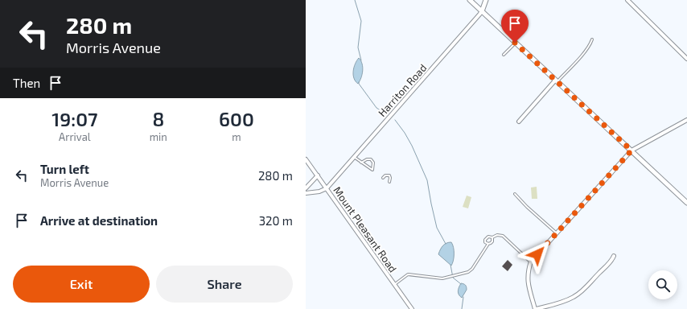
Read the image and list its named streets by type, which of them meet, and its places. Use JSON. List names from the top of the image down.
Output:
{
  "streets": {
    "street": ["Harriton Road", "Mount Pleasant Road"]
  },
  "crossings": [
    ["Harriton Road", "Mount Pleasant Road"]
  ],
  "page": {
    "turn": ["280 m", "Morris Avenue"],
    "then": "Then",
    "eta": [
      "19:07",
      "Arrival",
      "8",
      "min",
      "600",
      "m"
    ],
    "list": [
      {
        "name": "Turn left",
        "note": "Morris Avenue",
        "value": "280 m"
      },
      {
        "name": "Arrive at destination",
        "value": "320 m"
      }
    ],
    "buttons": ["Exit", "Share"]
  }
}
